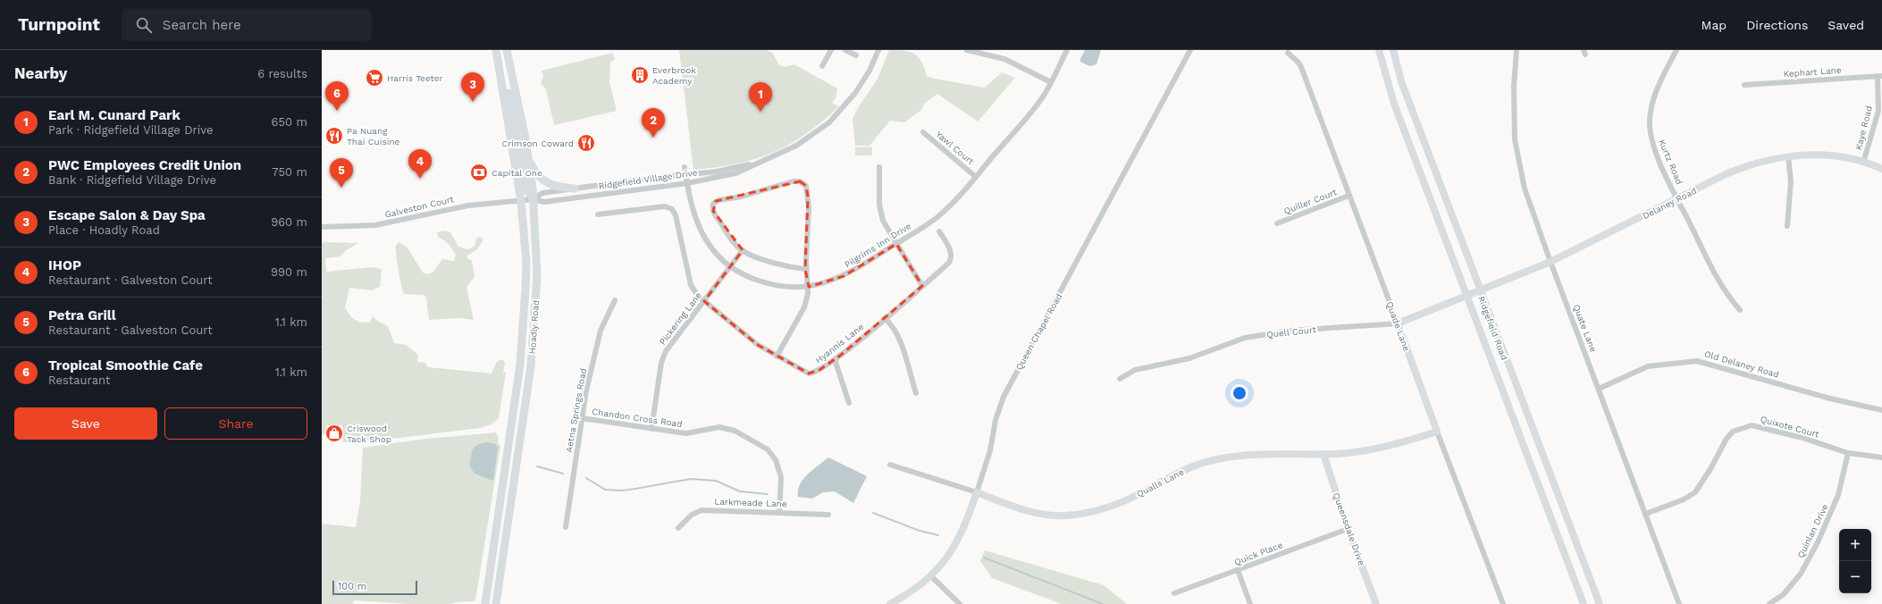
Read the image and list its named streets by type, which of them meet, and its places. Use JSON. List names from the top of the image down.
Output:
{
  "streets": {
    "main road": ["Hoadly Road"],
    "street": [
      "Kephart Lane",
      "Kaye Road",
      "Yawl Court",
      "Kurtz Road",
      "Ridgefield Village Drive",
      "Quiller Court",
      "Delaney Road",
      "Galveston Court",
      "Pilgrims Inn Drive",
      "Pickering Lane",
      "Quade Lane",
      "Ridgefield Road",
      "Quate Lane",
      "Queen Chapel Road",
      "Quell Court",
      "Hyannis Lane",
      "Old Delaney Road",
      "Aetna Springs Road",
      "Chandon Cross Road",
      "Quixote Court",
      "Qualls Lane",
      "Larkmeade Lane",
      "Queensdale Drive",
      "Quinlan Drive",
      "Quick Place"
    ]
  },
  "crossings": [
    ["Kephart Lane", "Kaye Road"],
    ["Kaye Road", "Delaney Road"],
    ["Yawl Court", "Pilgrims Inn Drive"],
    ["Kurtz Road", "Delaney Road"],
    ["Ridgefield Village Drive", "Galveston Court"],
    ["Ridgefield Village Drive", "Pilgrims Inn Drive"],
    ["Ridgefield Village Drive", "Hoadly Road"],
    ["Quiller Court", "Quade Lane"],
    ["Delaney Road", "Ridgefield Road"],
    ["Delaney Road", "Quate Lane"],
    ["Delaney Road", "Quell Court"],
    ["Galveston Court", "Hoadly Road"],
    ["Pilgrims Inn Drive", "Pickering Lane"],
    ["Pickering Lane", "Hyannis Lane"],
    ["Pickering Lane", "Chandon Cross Road"],
    ["Quade Lane", "Quell Court"],
    ["Quade Lane", "Qualls Lane"],
    ["Ridgefield Road", "Quell Court"],
    ["Quate Lane", "Old Delaney Road"],
    ["Quate Lane", "Quixote Court"],
    ["Queen Chapel Road", "Qualls Lane"],
    ["Aetna Springs Road", "Chandon Cross Road"],
    ["Chandon Cross Road", "Larkmeade Lane"],
    ["Quixote Court", "Quinlan Drive"],
    ["Qualls Lane", "Queensdale Drive"],
    ["Queensdale Drive", "Quick Place"]
  ],
  "places": {
    "building": ["Everbrook Academy"],
    "supermarket": ["Harris Teeter"],
    "restaurant": ["Pa Nuang Thai Cuisine", "Crimson Coward"],
    "bank": ["Capital One"],
    "shop": ["Criswood Tack Shop"]
  },
  "scale_bar": "100 m",
  "page": {
    "header": "Turnpoint",
    "search": "Search here",
    "nav": ["Map", "Directions", "Saved"],
    "heading": ["Nearby", "6 results"],
    "pins": [
      "3",
      "6",
      "1",
      "2",
      "4",
      "5"
    ],
    "list": [
      {
        "mark": "1",
        "name": "Earl M. Cunard Park",
        "note": "Park · Ridgefield Village Drive",
        "value": "650 m"
      },
      {
        "mark": "2",
        "name": "PWC Employees Credit Union",
        "note": "Bank · Ridgefield Village Drive",
        "value": "750 m"
      },
      {
        "mark": "3",
        "name": "Escape Salon & Day Spa",
        "note": "Place · Hoadly Road",
        "value": "960 m"
      },
      {
        "mark": "4",
        "name": "IHOP",
        "note": "Restaurant · Galveston Court",
        "value": "990 m"
      },
      {
        "mark": "5",
        "name": "Petra Grill",
        "note": "Restaurant · Galveston Court",
        "value": "1.1 km"
      },
      {
        "mark": "6",
        "name": "Tropical Smoothie Cafe",
        "note": "Restaurant",
        "value": "1.1 km"
      }
    ],
    "buttons": ["Save", "Share"],
    "map_buttons": ["+", "−"],
    "scale": "100 m"
  }
}
